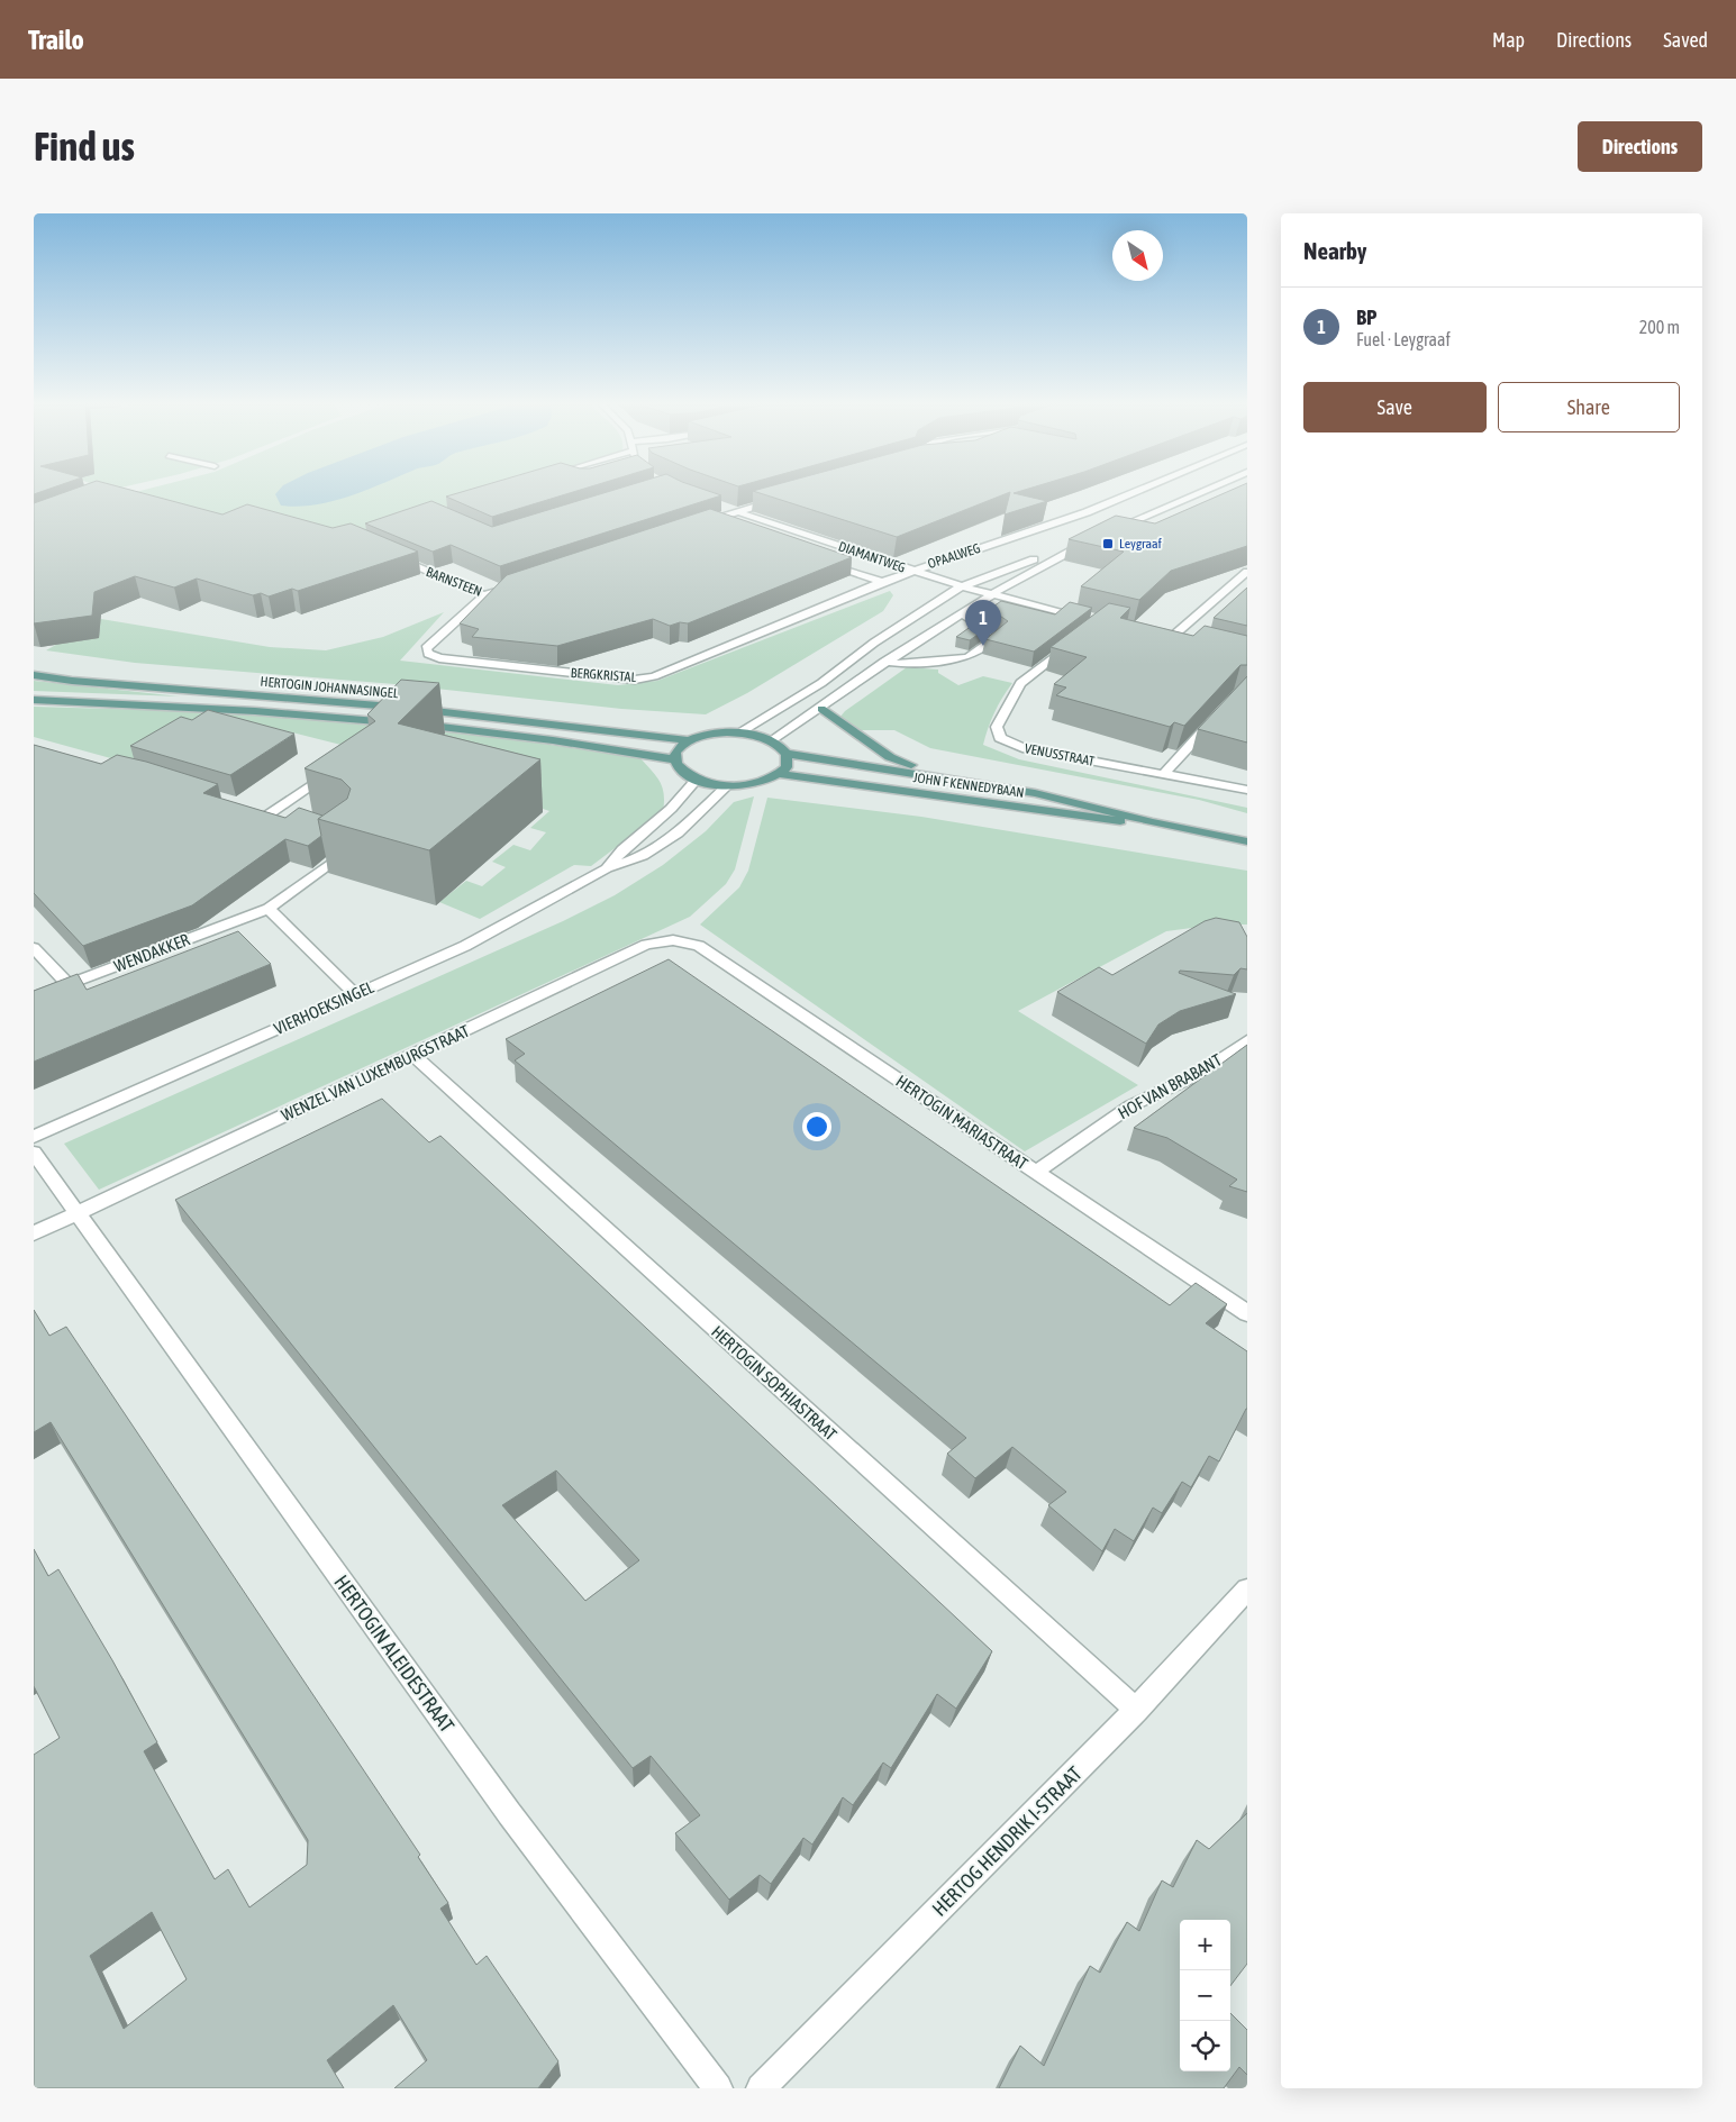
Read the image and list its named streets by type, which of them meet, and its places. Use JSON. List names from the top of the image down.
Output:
{
  "streets": {
    "main road": ["HERTOGIN JOHANNASINGEL", "JOHN F KENNEDYBAAN"],
    "street": [
      "OPAALWEG",
      "DIAMANTWEG",
      "BARNSTEEN",
      "BERGKRISTAL",
      "VENUSSTRAAT",
      "WENDAKKER",
      "VIERHOEKSINGEL",
      "WENZEL VAN LUXEMBURGSTRAAT",
      "HOF VAN BRABANT",
      "HERTOGIN MARIASTRAAT",
      "HERTOGIN SOPHIASTRAAT",
      "HERTOGIN ALEIDESTRAAT",
      "HERTOG HENDRIK I-STRAAT"
    ]
  },
  "crossings": [
    ["OPAALWEG", "DIAMANTWEG"],
    ["OPAALWEG", "BERGKRISTAL"],
    ["DIAMANTWEG", "BERGKRISTAL"],
    ["BARNSTEEN", "BERGKRISTAL"],
    ["WENZEL VAN LUXEMBURGSTRAAT", "HERTOGIN MARIASTRAAT"],
    ["WENZEL VAN LUXEMBURGSTRAAT", "HERTOGIN SOPHIASTRAAT"],
    ["WENZEL VAN LUXEMBURGSTRAAT", "HERTOGIN ALEIDESTRAAT"],
    ["HOF VAN BRABANT", "HERTOGIN MARIASTRAAT"],
    ["HERTOGIN SOPHIASTRAAT", "HERTOG HENDRIK I-STRAAT"]
  ],
  "places": {
    "transit": ["Leygraaf"]
  },
  "north": "bottom right",
  "page": {
    "header": "Trailo",
    "nav": ["Map", "Directions", "Saved"],
    "buttons": [
      "Directions",
      ["Save", "Share"]
    ],
    "title": "Find us",
    "heading": "Nearby",
    "list": [
      {
        "mark": "1",
        "name": "BP",
        "note": "Fuel · Leygraaf",
        "value": "200 m"
      }
    ],
    "pins": "1",
    "map_buttons": ["+", "−"]
  }
}
